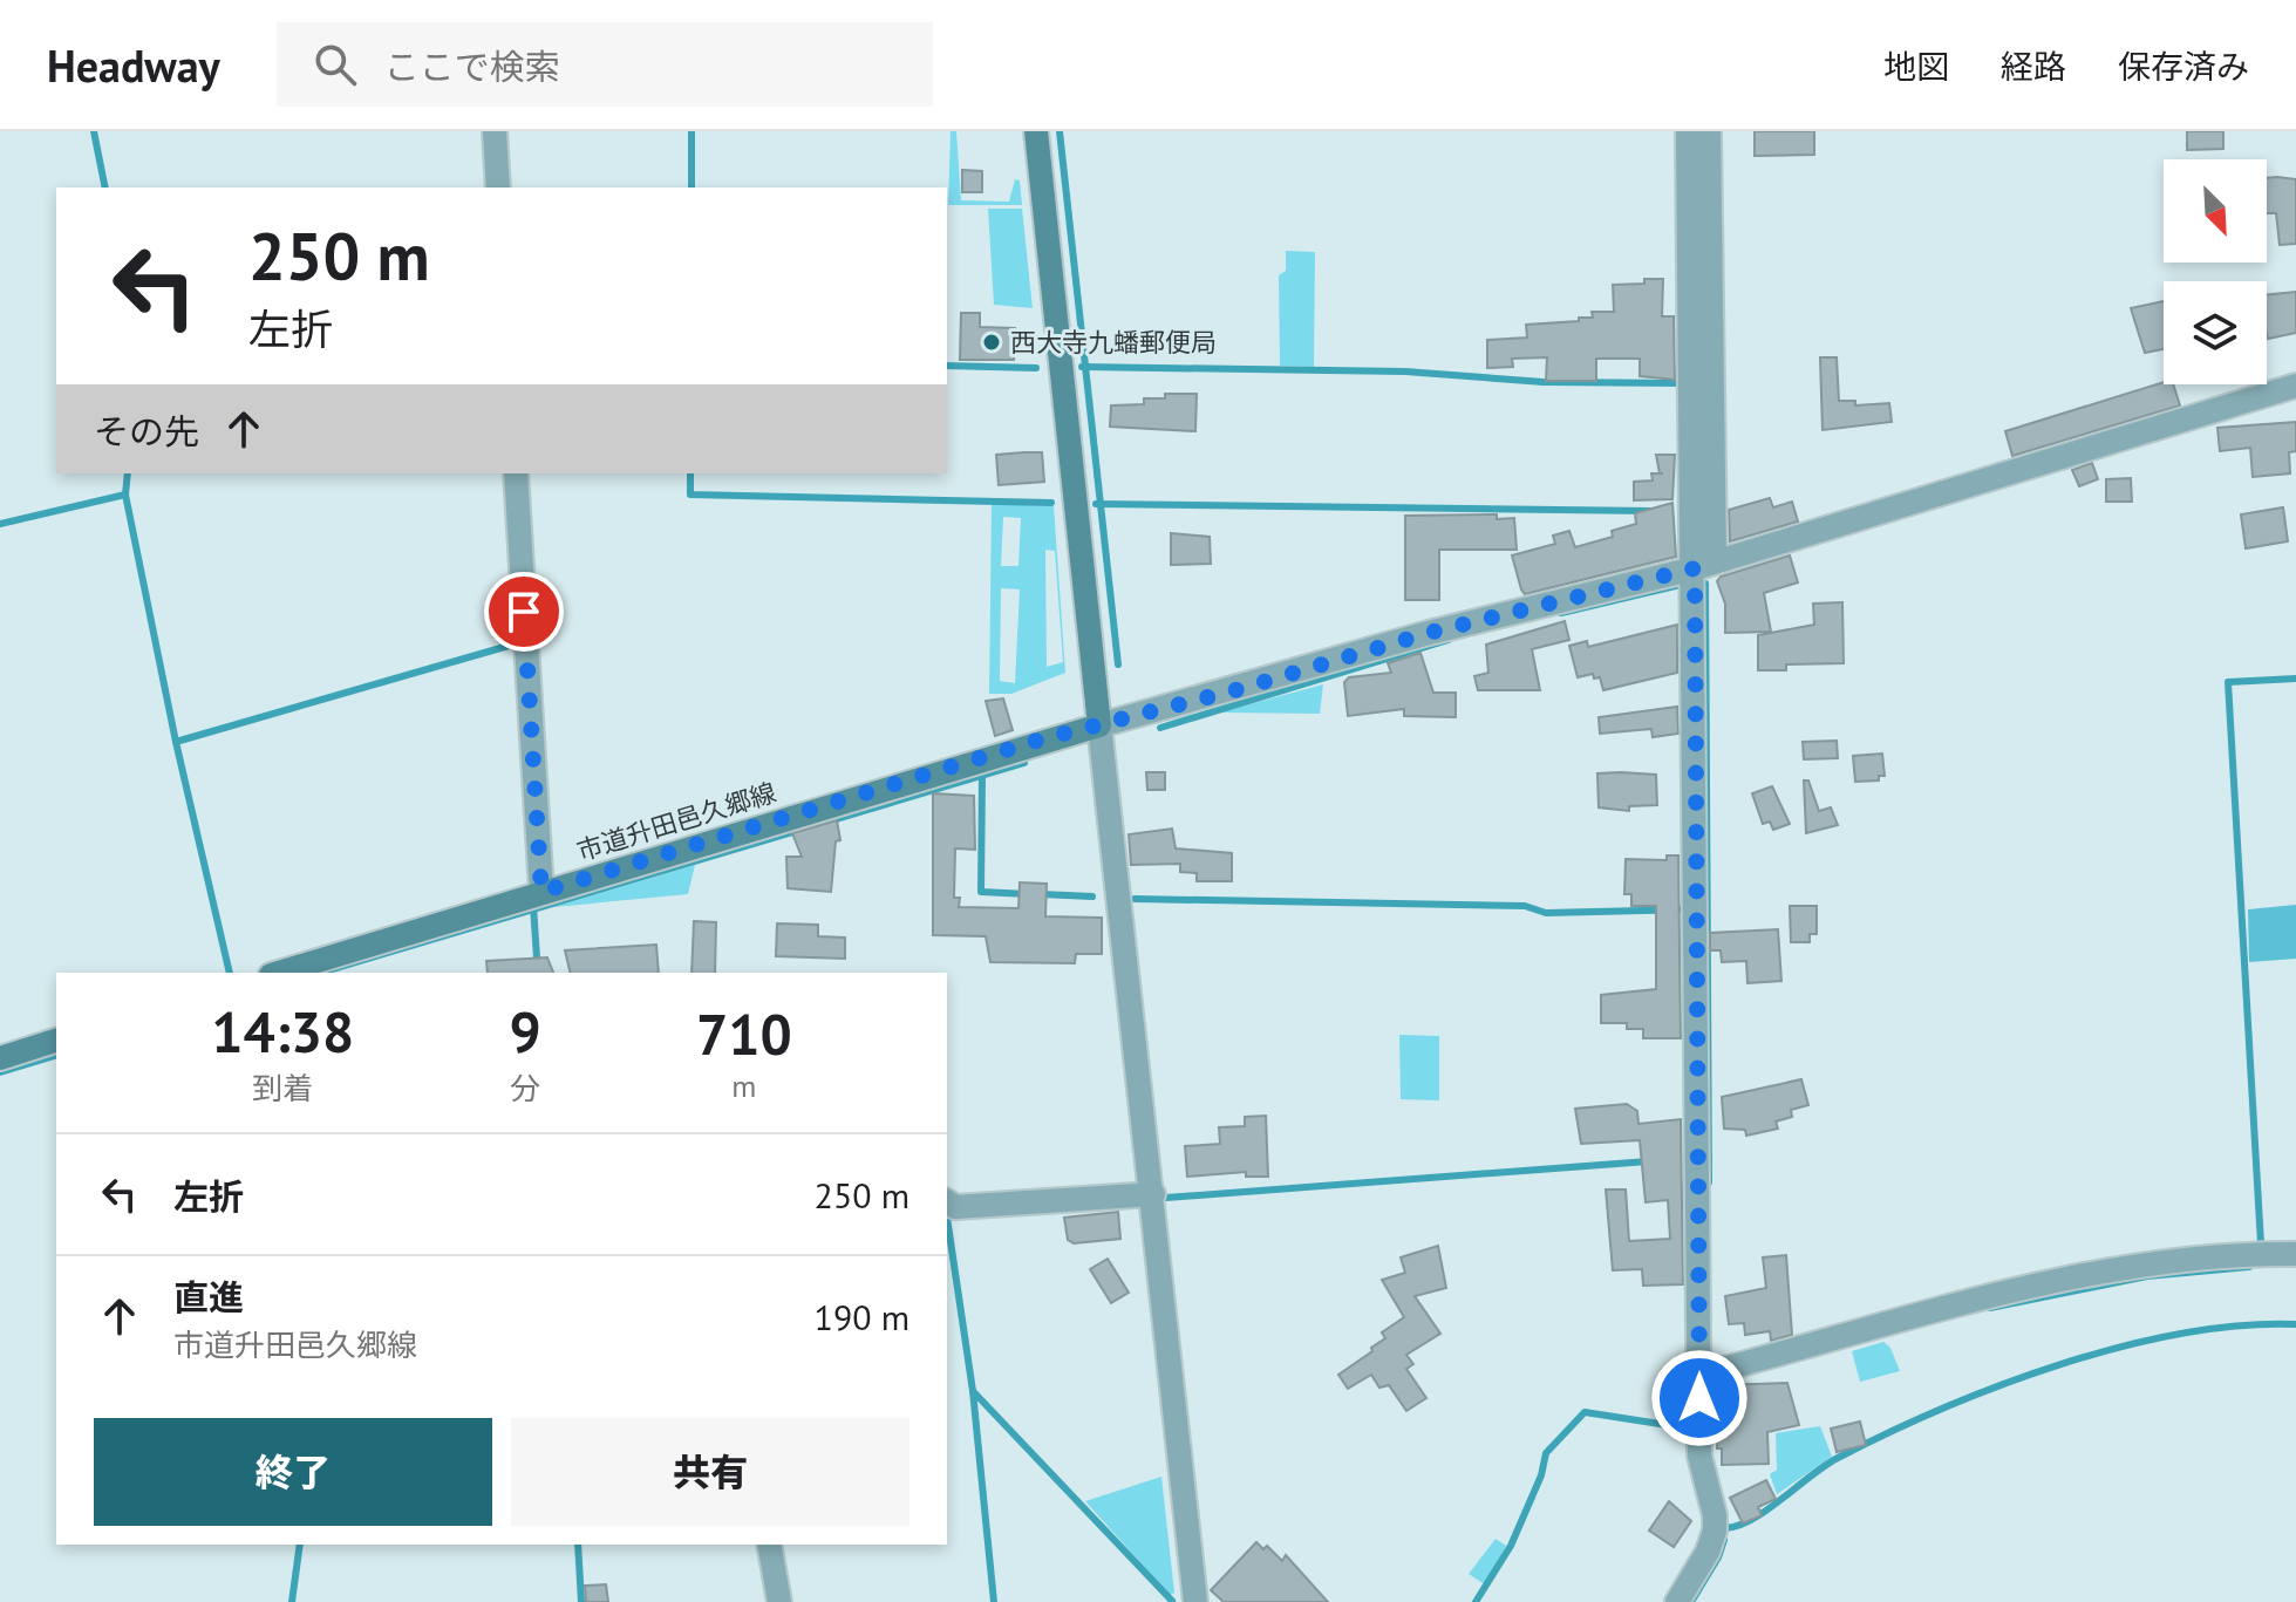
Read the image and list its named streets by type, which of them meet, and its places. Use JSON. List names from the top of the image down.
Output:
{
  "streets": {
    "street": ["市道升田邑久郷線"]
  },
  "places": ["西大寺九蟠郵便局"],
  "north": "bottom right",
  "page": {
    "header": "Headway",
    "search": "ここで検索",
    "nav": ["地図", "経路", "保存済み"],
    "turn": ["250 m", "左折"],
    "then": "その先",
    "eta": [
      "14:38",
      "到着",
      "9",
      "分",
      "710",
      "m"
    ],
    "list": [
      {
        "name": "左折",
        "value": "250 m"
      },
      {
        "name": "直進",
        "note": "市道升田邑久郷線",
        "value": "190 m"
      }
    ],
    "buttons": ["終了", "共有"]
  }
}
